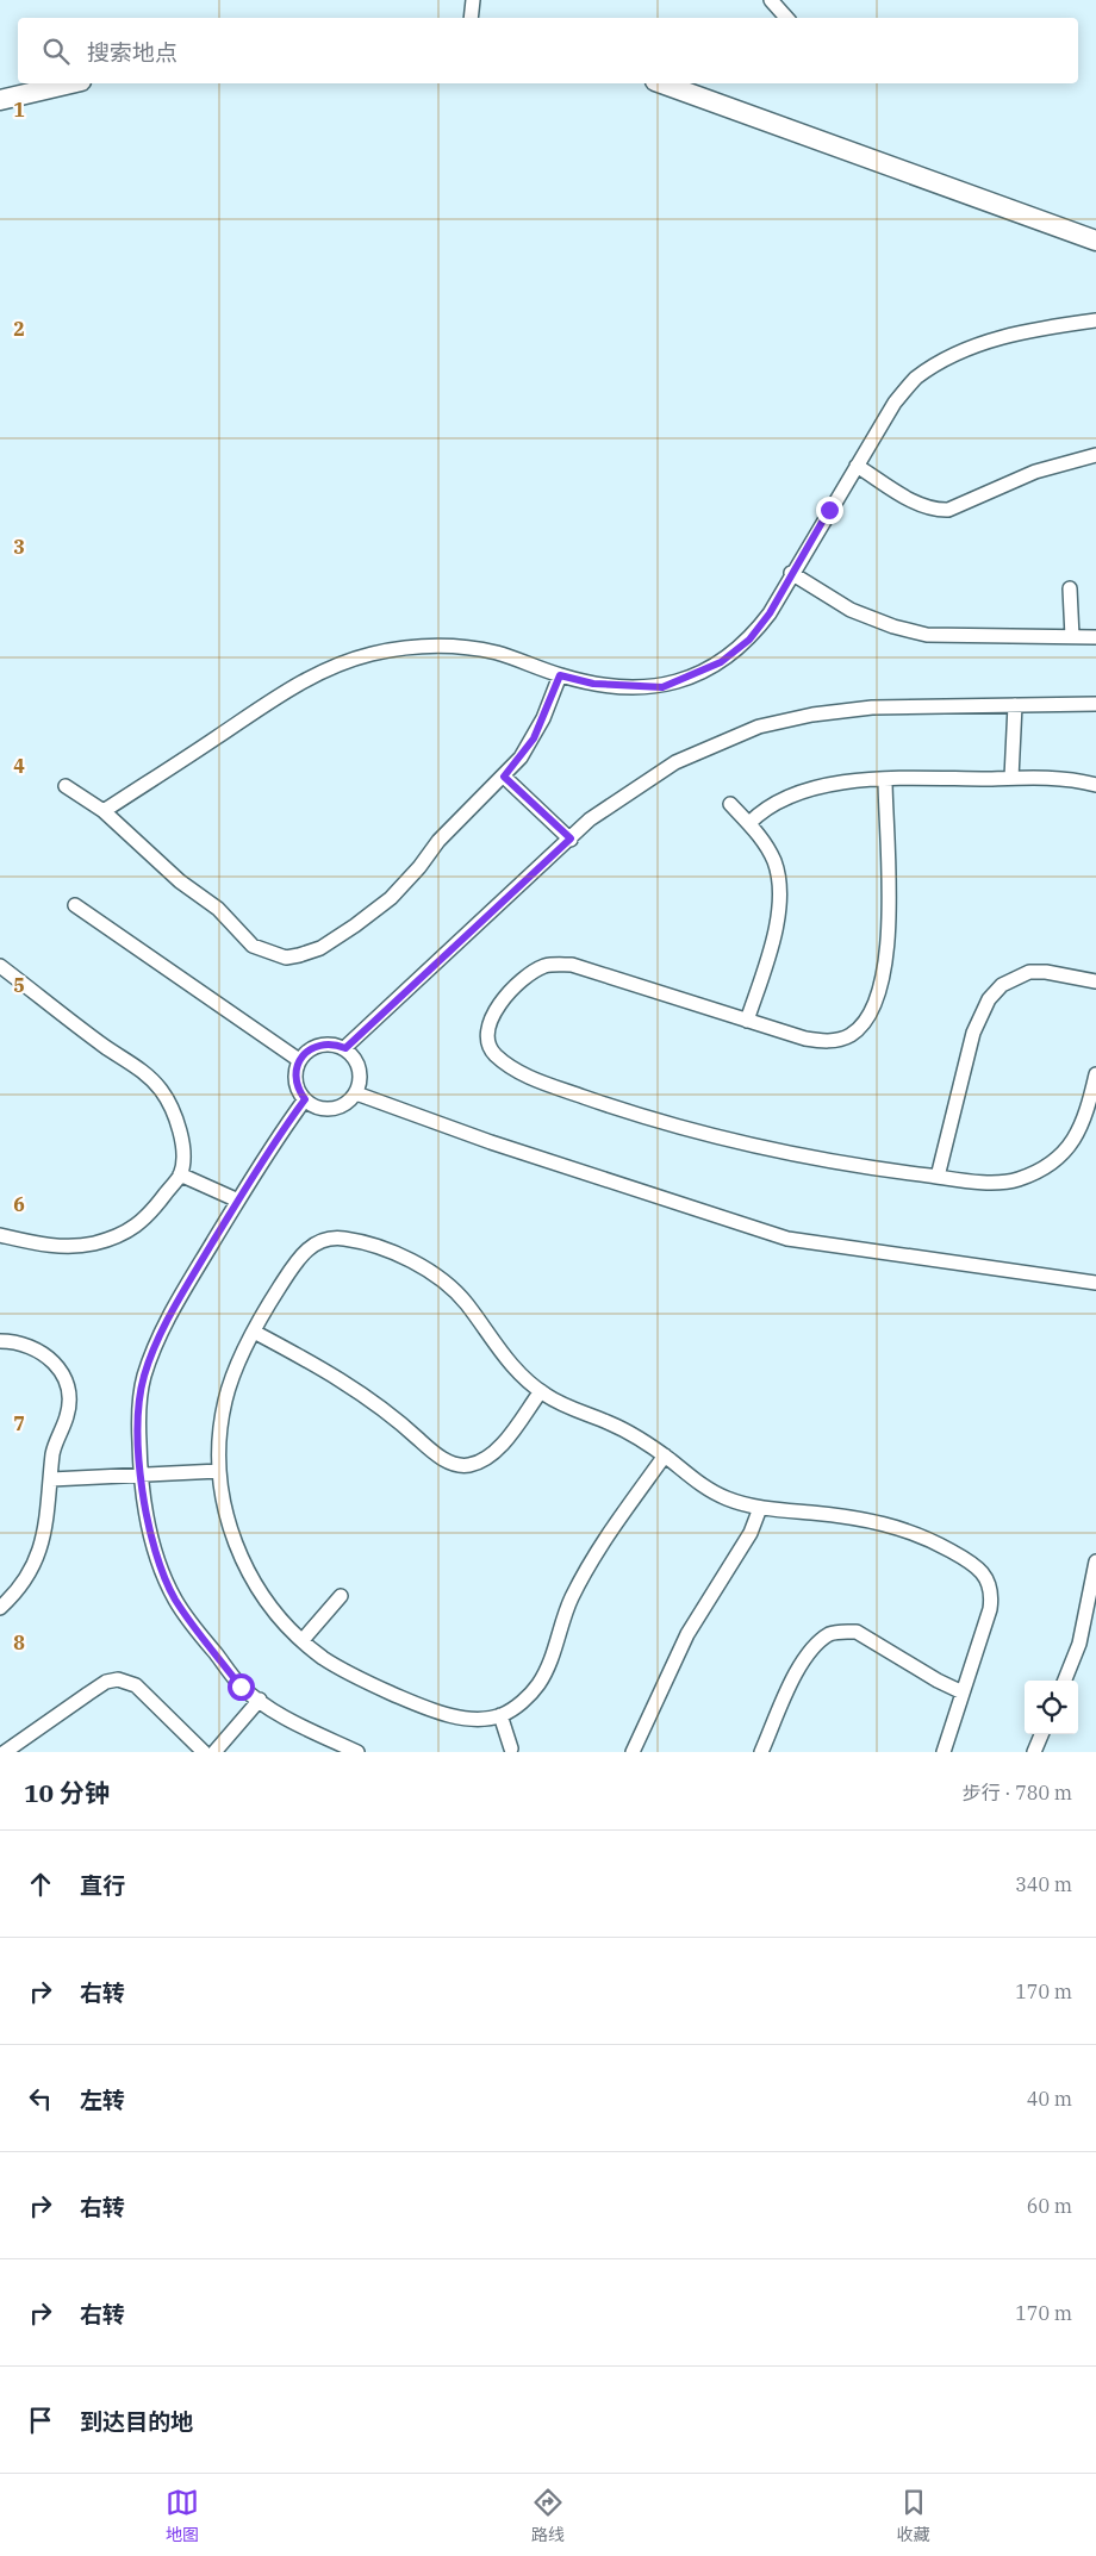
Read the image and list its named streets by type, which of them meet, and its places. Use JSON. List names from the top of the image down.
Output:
{
  "page": {
    "search": "搜索地点",
    "heading": ["10 分钟", "步行 · 780 m"],
    "list": [
      ["直行", "340 m"],
      ["右转", "170 m"],
      ["左转", "40 m"],
      ["右转", "60 m"],
      ["右转", "170 m"],
      "到达目的地"
    ],
    "nav": ["地图", "路线", "收藏"]
  },
  "grid": {
    "rows": [
      "1",
      "2",
      "3",
      "4",
      "5",
      "6",
      "7",
      "8"
    ]
  }
}
